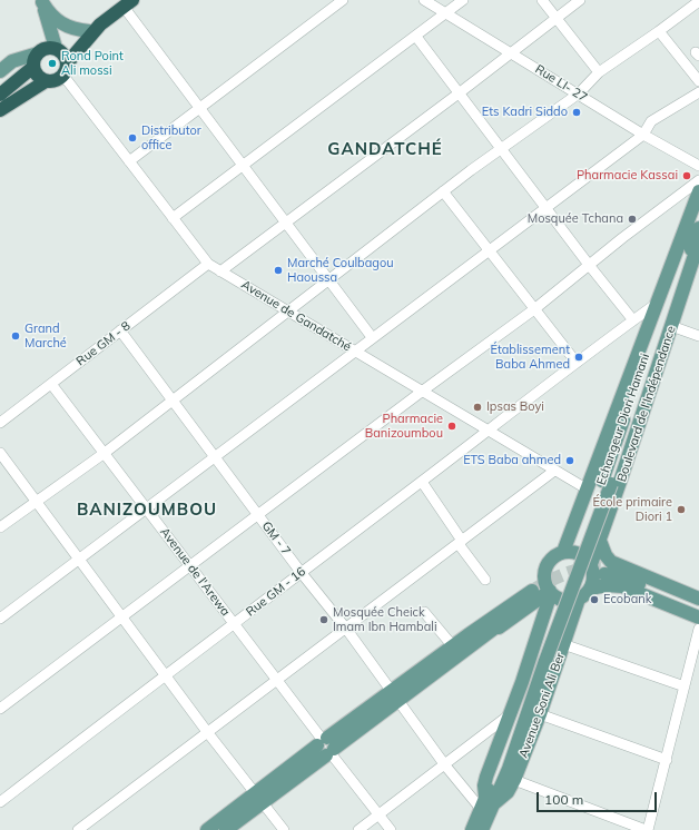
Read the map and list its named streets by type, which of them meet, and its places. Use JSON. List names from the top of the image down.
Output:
{
  "streets": {
    "main road": ["Boulevard de l'Indépendance", "Echangeur Diori Hamani", "Avenue Soni Ali Ber"],
    "street": [
      "Rue LI- 27",
      "Avenue de Gandatché",
      "Rue GM - 8",
      "GM - 7",
      "Avenue de l'Arewa",
      "Rue GM - 16"
    ]
  },
  "crossings": [
    ["Avenue de Gandatché", "Rue GM - 8"],
    ["Avenue de Gandatché", "Boulevard de l'Indépendance"],
    ["Avenue de Gandatché", "Rue GM - 16"],
    ["Rue GM - 8", "GM - 7"],
    ["Rue GM - 8", "Avenue de l'Arewa"],
    ["Boulevard de l'Indépendance", "Rue GM - 16"],
    ["Boulevard de l'Indépendance", "Avenue Soni Ali Ber"],
    ["Echangeur Diori Hamani", "Avenue Soni Ali Ber"],
    ["GM - 7", "Rue GM - 16"],
    ["GM - 7", "Avenue Soni Ali Ber"],
    ["Avenue de l'Arewa", "Rue GM - 16"]
  ],
  "districts": ["GANDATCHÉ", "BANIZOUMBOU"],
  "places": [
    "Rond Point Ali mossi",
    "Ets Kadri Siddo",
    "Distributor office",
    "Pharmacie Kassai",
    "Mosquée Tchana",
    "Marché Coulbagou Haoussa",
    "Grand Marché",
    "Établissement Baba Ahmed",
    "Ipsas Boyi",
    "Pharmacie Banizoumbou",
    "ETS Baba ahmed",
    "École primaire Diori 1",
    "Ecobank",
    "Mosquée Cheick Imam Ibn Hambali"
  ],
  "scale_bar": "100 m"
}
